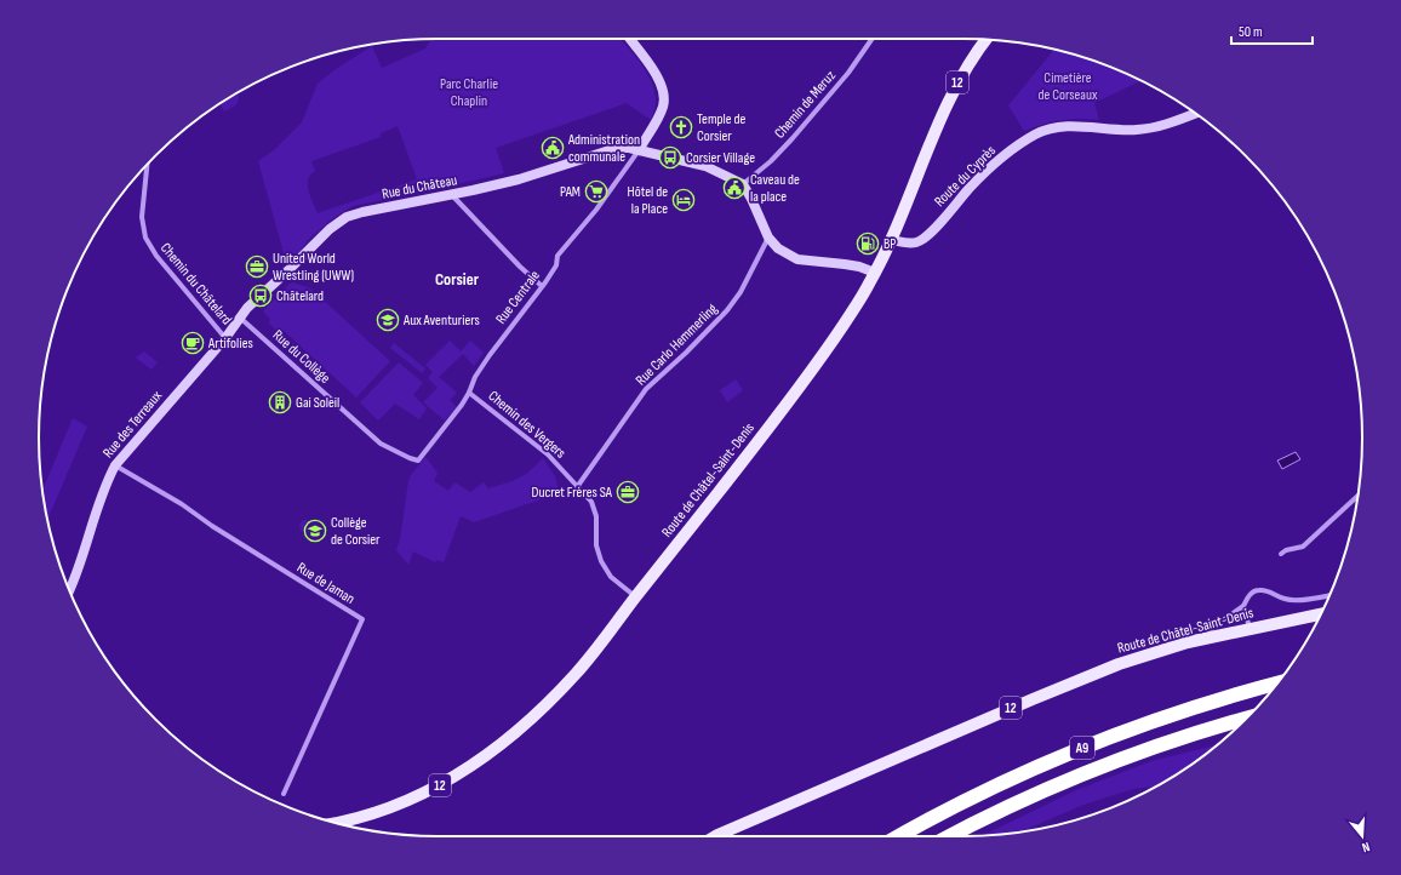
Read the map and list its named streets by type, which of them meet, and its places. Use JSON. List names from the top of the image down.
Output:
{
  "streets": {
    "highway": ["A9"],
    "main road": ["12", "Route de Châtel-Saint-Denis"],
    "street": [
      "Chemin de Meruz",
      "Route du Cyprès",
      "Rue du Château",
      "Chemin du Châtelard",
      "Rue Centrale",
      "Rue Carlo Hemmerling",
      "Rue du Collège",
      "Rue des Terreaux",
      "Chemin des Vergers",
      "Rue de Jaman"
    ]
  },
  "crossings": [
    ["Chemin de Meruz", "Rue du Château"],
    ["Route du Cyprès", "Route de Châtel-Saint-Denis"],
    ["Rue du Château", "Rue Centrale"],
    ["Rue du Château", "Rue du Collège"],
    ["Rue du Château", "Rue des Terreaux"],
    ["Chemin du Châtelard", "Rue des Terreaux"],
    ["Rue Centrale", "Rue du Collège"],
    ["Rue Centrale", "Chemin des Vergers"],
    ["Rue Carlo Hemmerling", "Chemin des Vergers"],
    ["Rue du Collège", "Rue des Terreaux"],
    ["Rue des Terreaux", "Rue de Jaman"],
    ["Chemin des Vergers", "Route de Châtel-Saint-Denis"]
  ],
  "districts": ["Corsier"],
  "parks": ["Cimetière de Corseaux", "Parc Charlie Chaplin"],
  "places": {
    "church": ["Temple de Corsier"],
    "public building": ["Administration communale", "Caveau de la place"],
    "bus stop": ["Corsier Village", "Châtelard"],
    "supermarket": ["PAM"],
    "hotel": ["Hôtel de la Place"],
    "fuel station": ["BP"],
    "office": ["United World Wrestling (UWW)", "Ducret Frères SA"],
    "school or university": ["Aux Aventuriers", "Collège de Corsier"],
    "cafe": ["Artifolies"],
    "building": ["Gai Soleil"]
  },
  "scale_bar": "50 m",
  "north": "bottom"
}
